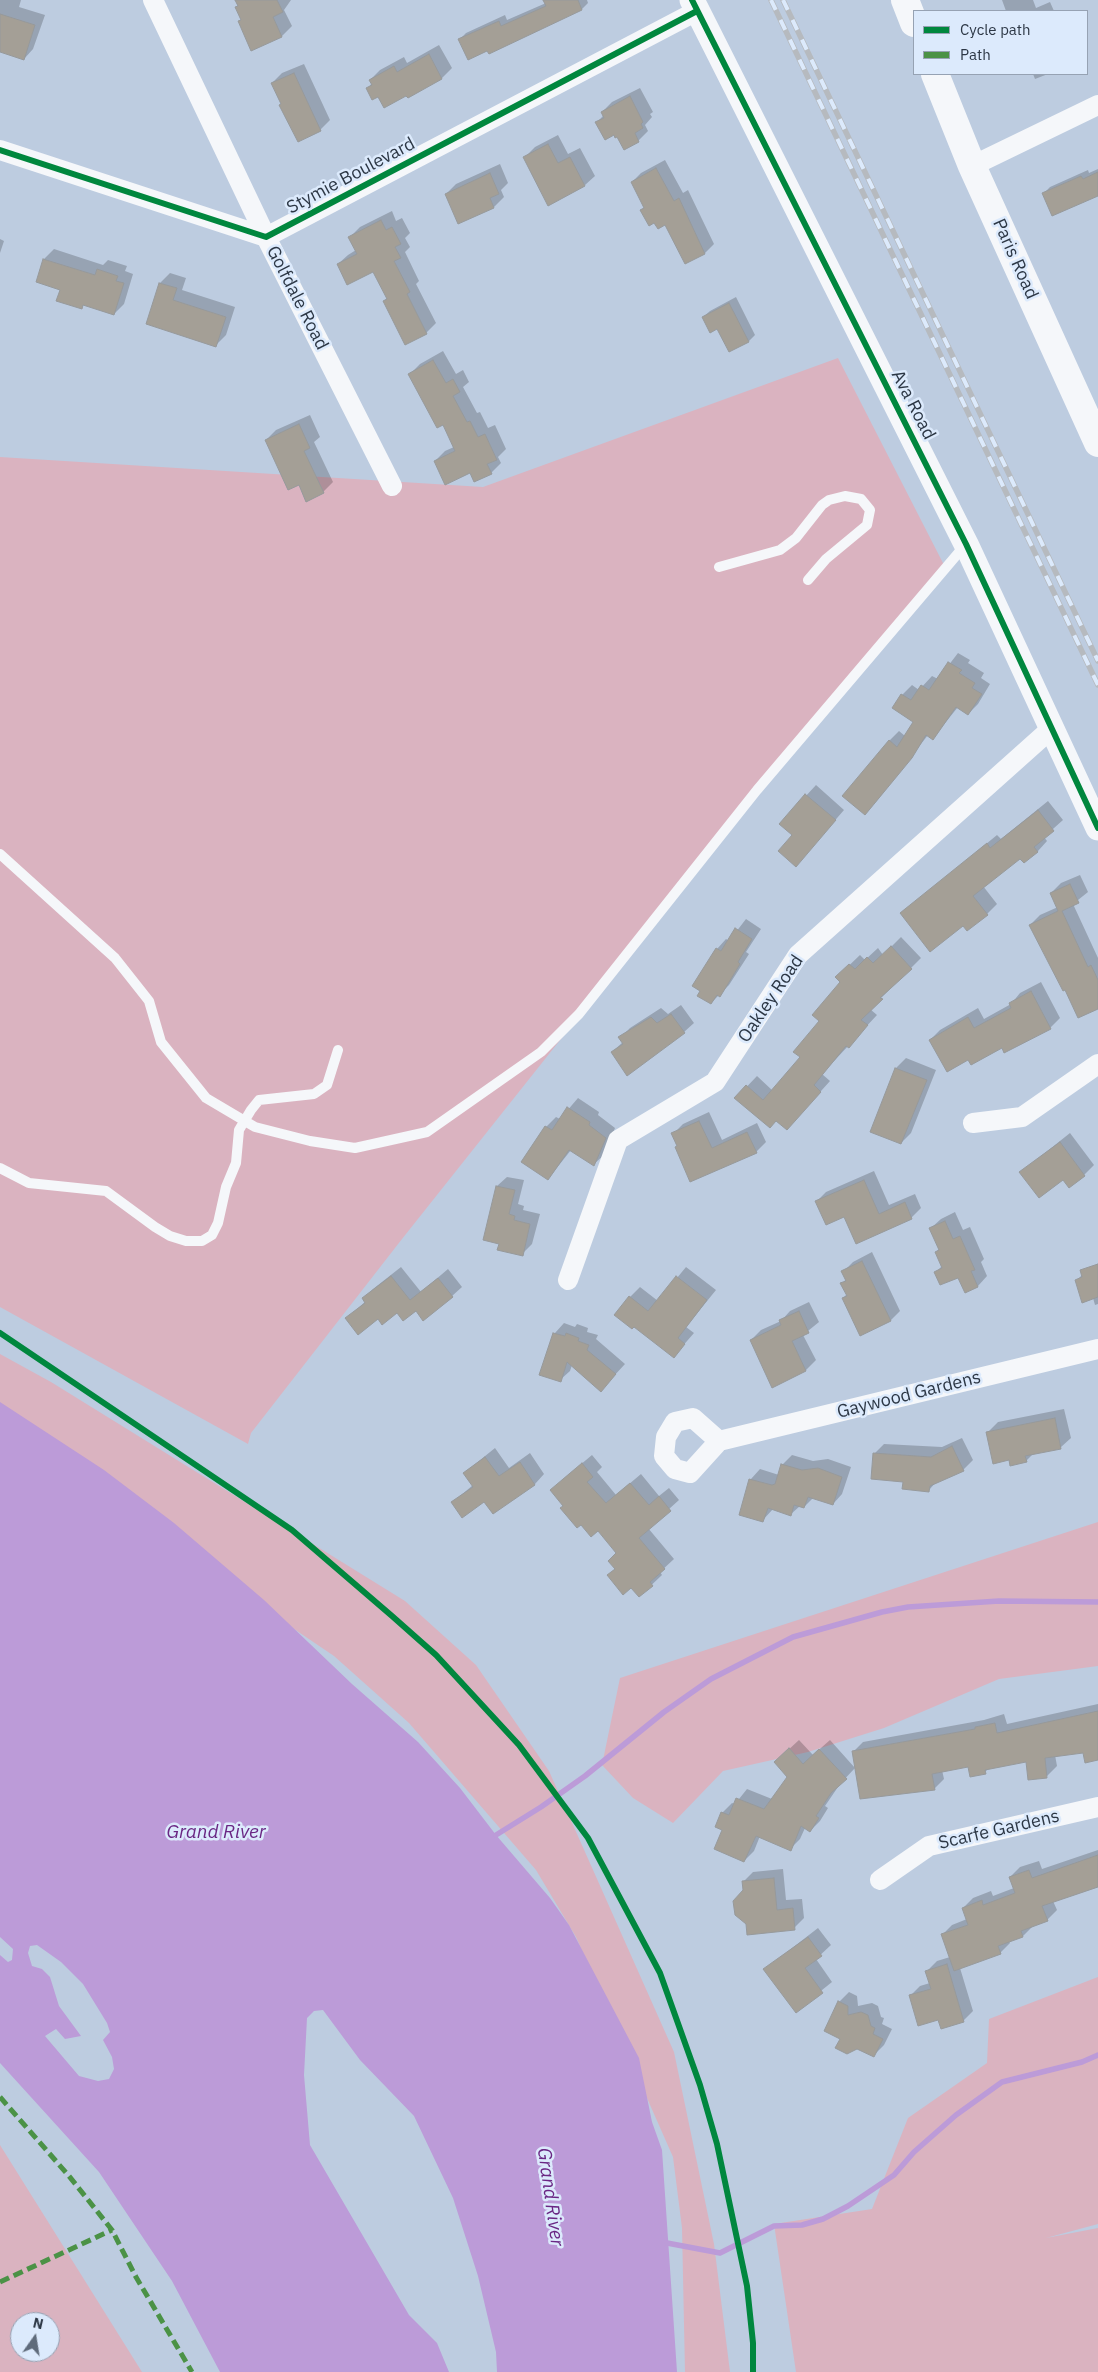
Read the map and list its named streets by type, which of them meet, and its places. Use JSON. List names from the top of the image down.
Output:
{
  "streets": {
    "main road": ["Paris Road"],
    "street": [
      "Stymie Boulevard",
      "Golfdale Road",
      "Ava Road",
      "Oakley Road",
      "Gaywood Gardens",
      "Scarfe Gardens"
    ]
  },
  "crossings": [
    ["Stymie Boulevard", "Golfdale Road"],
    ["Stymie Boulevard", "Ava Road"],
    ["Ava Road", "Oakley Road"]
  ],
  "water": ["Grand River"],
  "legend": ["Cycle path", "Path"],
  "north": "top"
}
